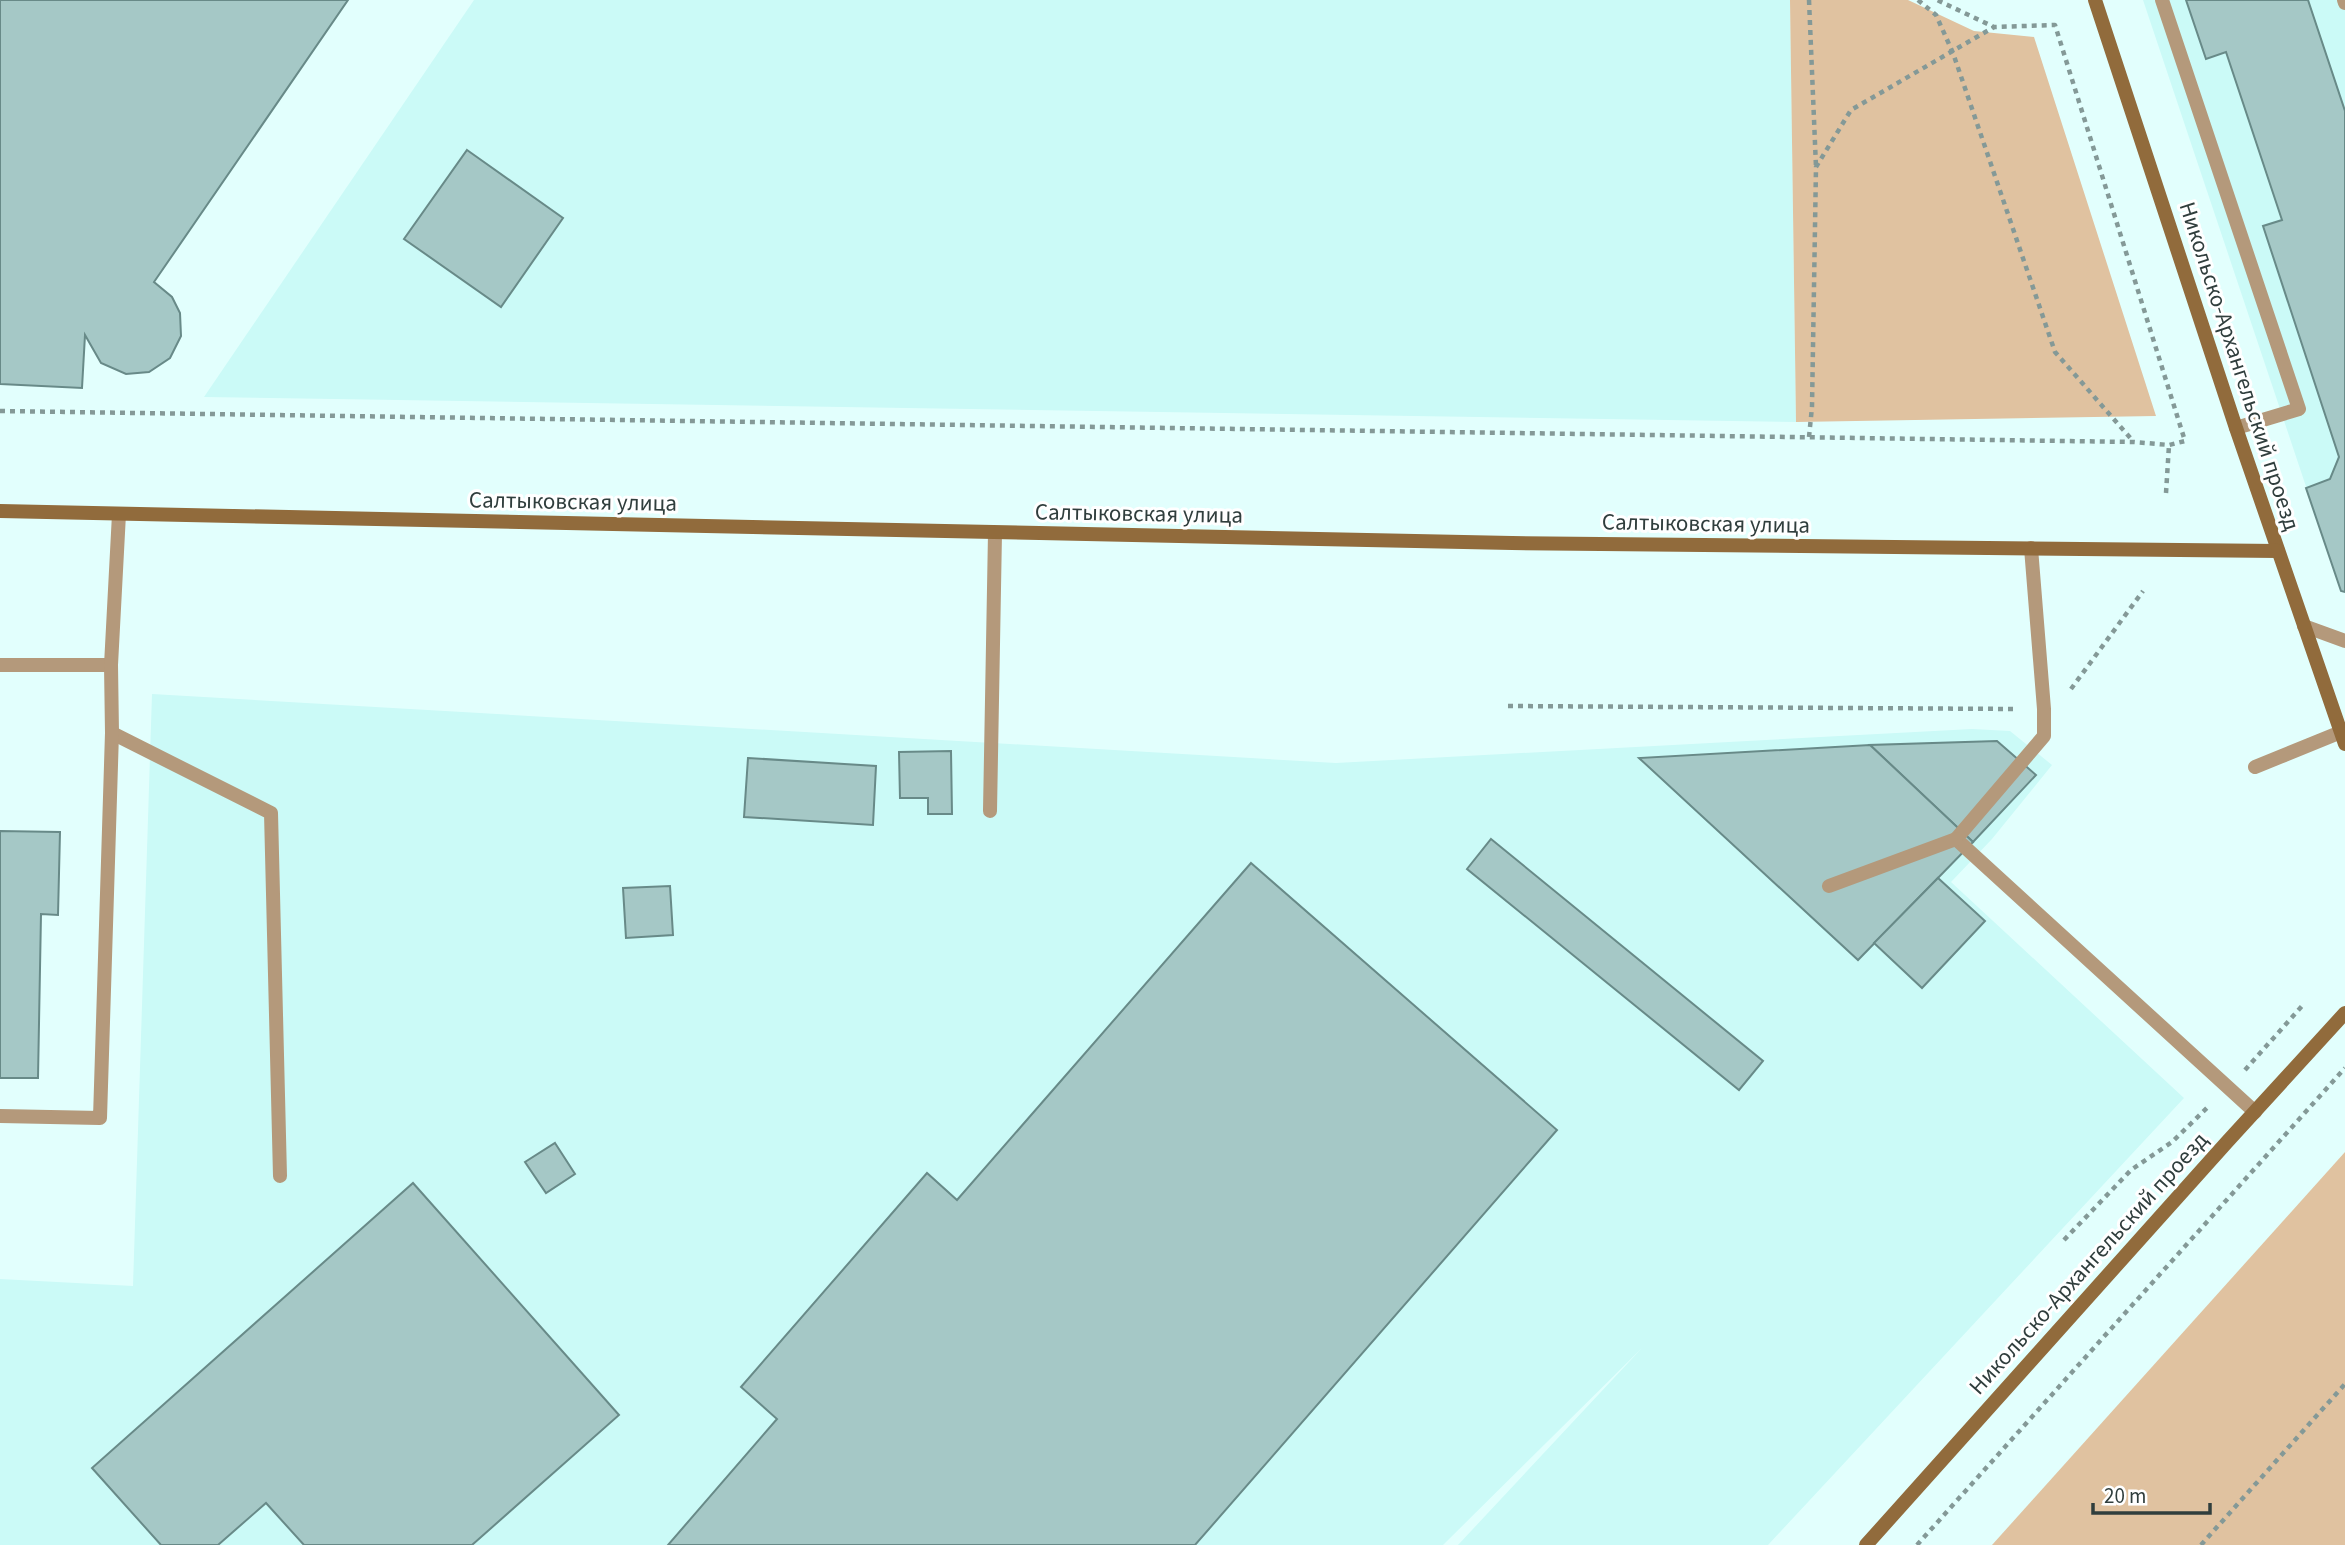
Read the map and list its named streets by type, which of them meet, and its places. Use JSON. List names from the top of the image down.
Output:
{
  "streets": {
    "street": ["Никольско-Архангельский проезд", "Салтыковская улица"]
  },
  "crossings": [
    ["Никольско-Архангельский проезд", "Салтыковская улица"]
  ],
  "scale_bar": "20 m"
}
